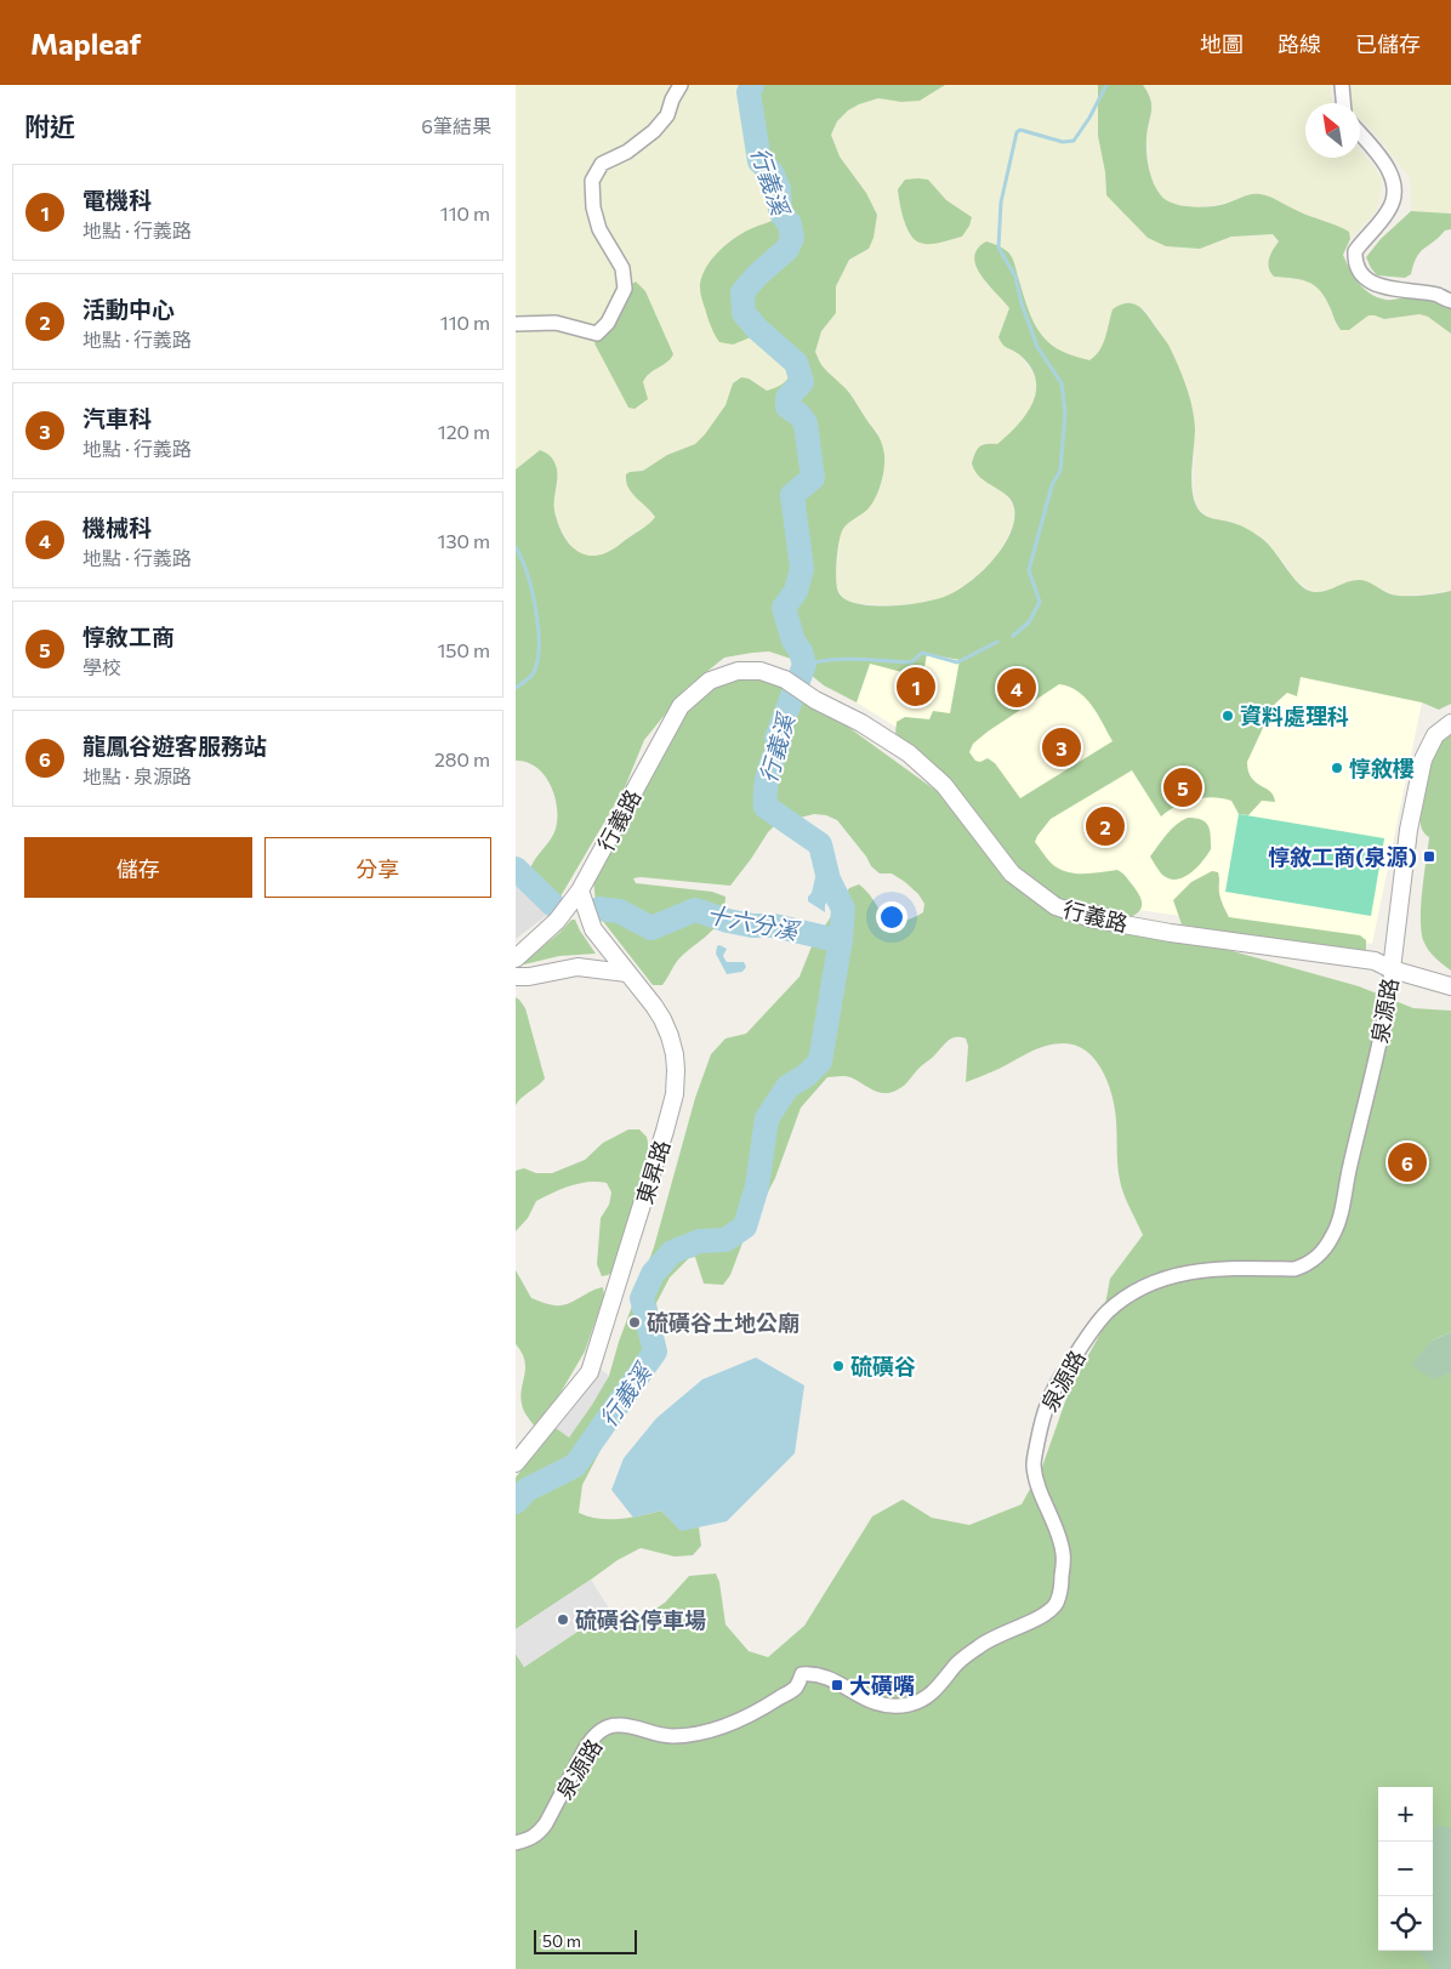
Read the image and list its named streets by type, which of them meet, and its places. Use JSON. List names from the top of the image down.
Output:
{
  "streets": {
    "street": ["行義路", "泉源路", "東昇路"]
  },
  "crossings": [
    ["行義路", "泉源路"],
    ["行義路", "東昇路"]
  ],
  "water": ["行義溪", "十六分溪"],
  "places": {
    "other": [
      "資料處理科",
      "惇敘樓",
      "硫磺谷土地公廟",
      "硫磺谷",
      "硫磺谷停車場"
    ],
    "transit": ["惇敘工商(泉源)", "大磺嘴"]
  },
  "scale_bar": "50 m",
  "north": "top left",
  "page": {
    "header": "Mapleaf",
    "nav": ["地圖", "路線", "已儲存"],
    "heading": ["附近", "6筆結果"],
    "list": [
      {
        "mark": "1",
        "name": "電機科",
        "note": "地點 · 行義路",
        "value": "110 m"
      },
      {
        "mark": "2",
        "name": "活動中心",
        "note": "地點 · 行義路",
        "value": "110 m"
      },
      {
        "mark": "3",
        "name": "汽車科",
        "note": "地點 · 行義路",
        "value": "120 m"
      },
      {
        "mark": "4",
        "name": "機械科",
        "note": "地點 · 行義路",
        "value": "130 m"
      },
      {
        "mark": "5",
        "name": "惇敘工商",
        "note": "學校",
        "value": "150 m"
      },
      {
        "mark": "6",
        "name": "龍鳳谷遊客服務站",
        "note": "地點 · 泉源路",
        "value": "280 m"
      }
    ],
    "pins": [
      "1",
      "4",
      "3",
      "5",
      "2",
      "6"
    ],
    "buttons": ["儲存", "分享"],
    "map_buttons": ["+", "−"],
    "scale": "50 m"
  }
}
